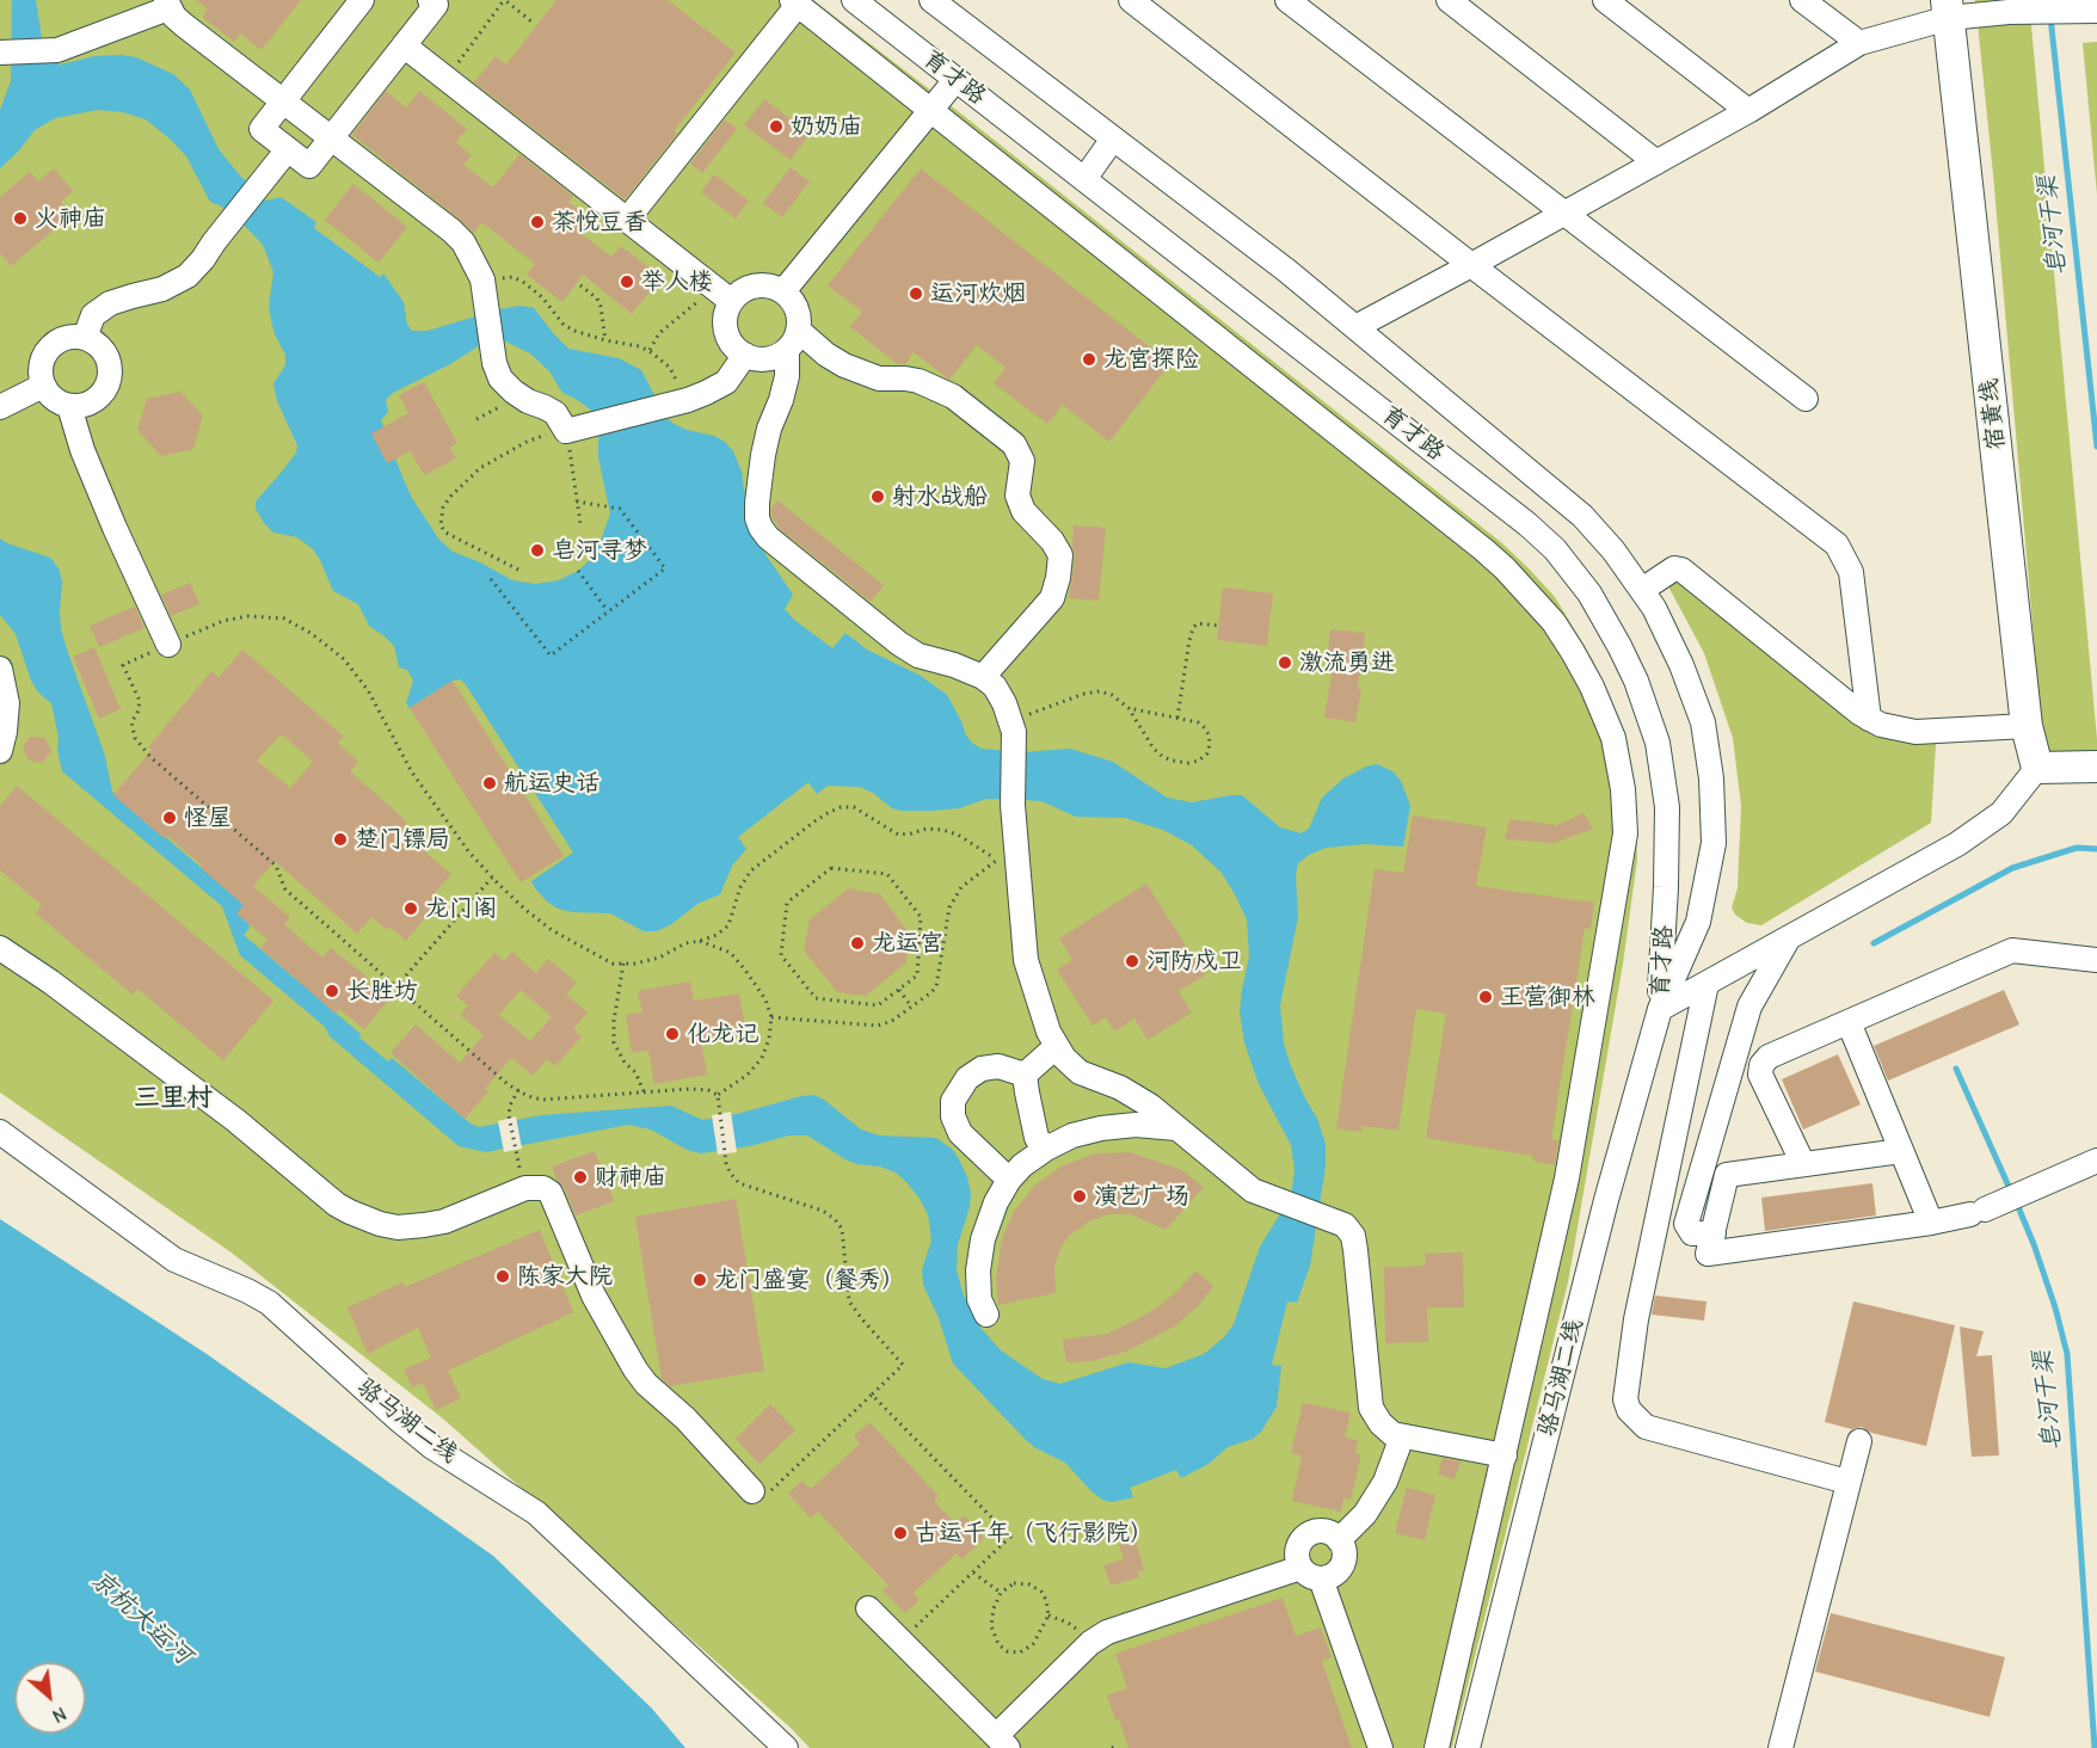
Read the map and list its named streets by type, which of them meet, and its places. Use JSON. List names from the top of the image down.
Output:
{
  "streets": {
    "main road": ["宿黄线"],
    "street": ["育才路", "骆马湖二线"]
  },
  "crossings": [
    ["育才路", "骆马湖二线"]
  ],
  "districts": ["三里村"],
  "water": ["皂河干渠", "京杭大运河"],
  "places": [
    "奶奶庙",
    "火神庙",
    "茶悦豆香",
    "举人楼",
    "运河炊烟",
    "龙宫探险",
    "射水战船",
    "皂河寻梦",
    "激流勇进",
    "航运史话",
    "怪屋",
    "楚门镖局",
    "龙门阁",
    "龙运宫",
    "河防戍卫",
    "长胜坊",
    "王营御林",
    "化龙记",
    "财神庙",
    "演艺广场",
    "陈家大院",
    "龙门盛宴（餐秀）",
    "古运千年（飞行影院）"
  ],
  "north": "bottom right"
}
